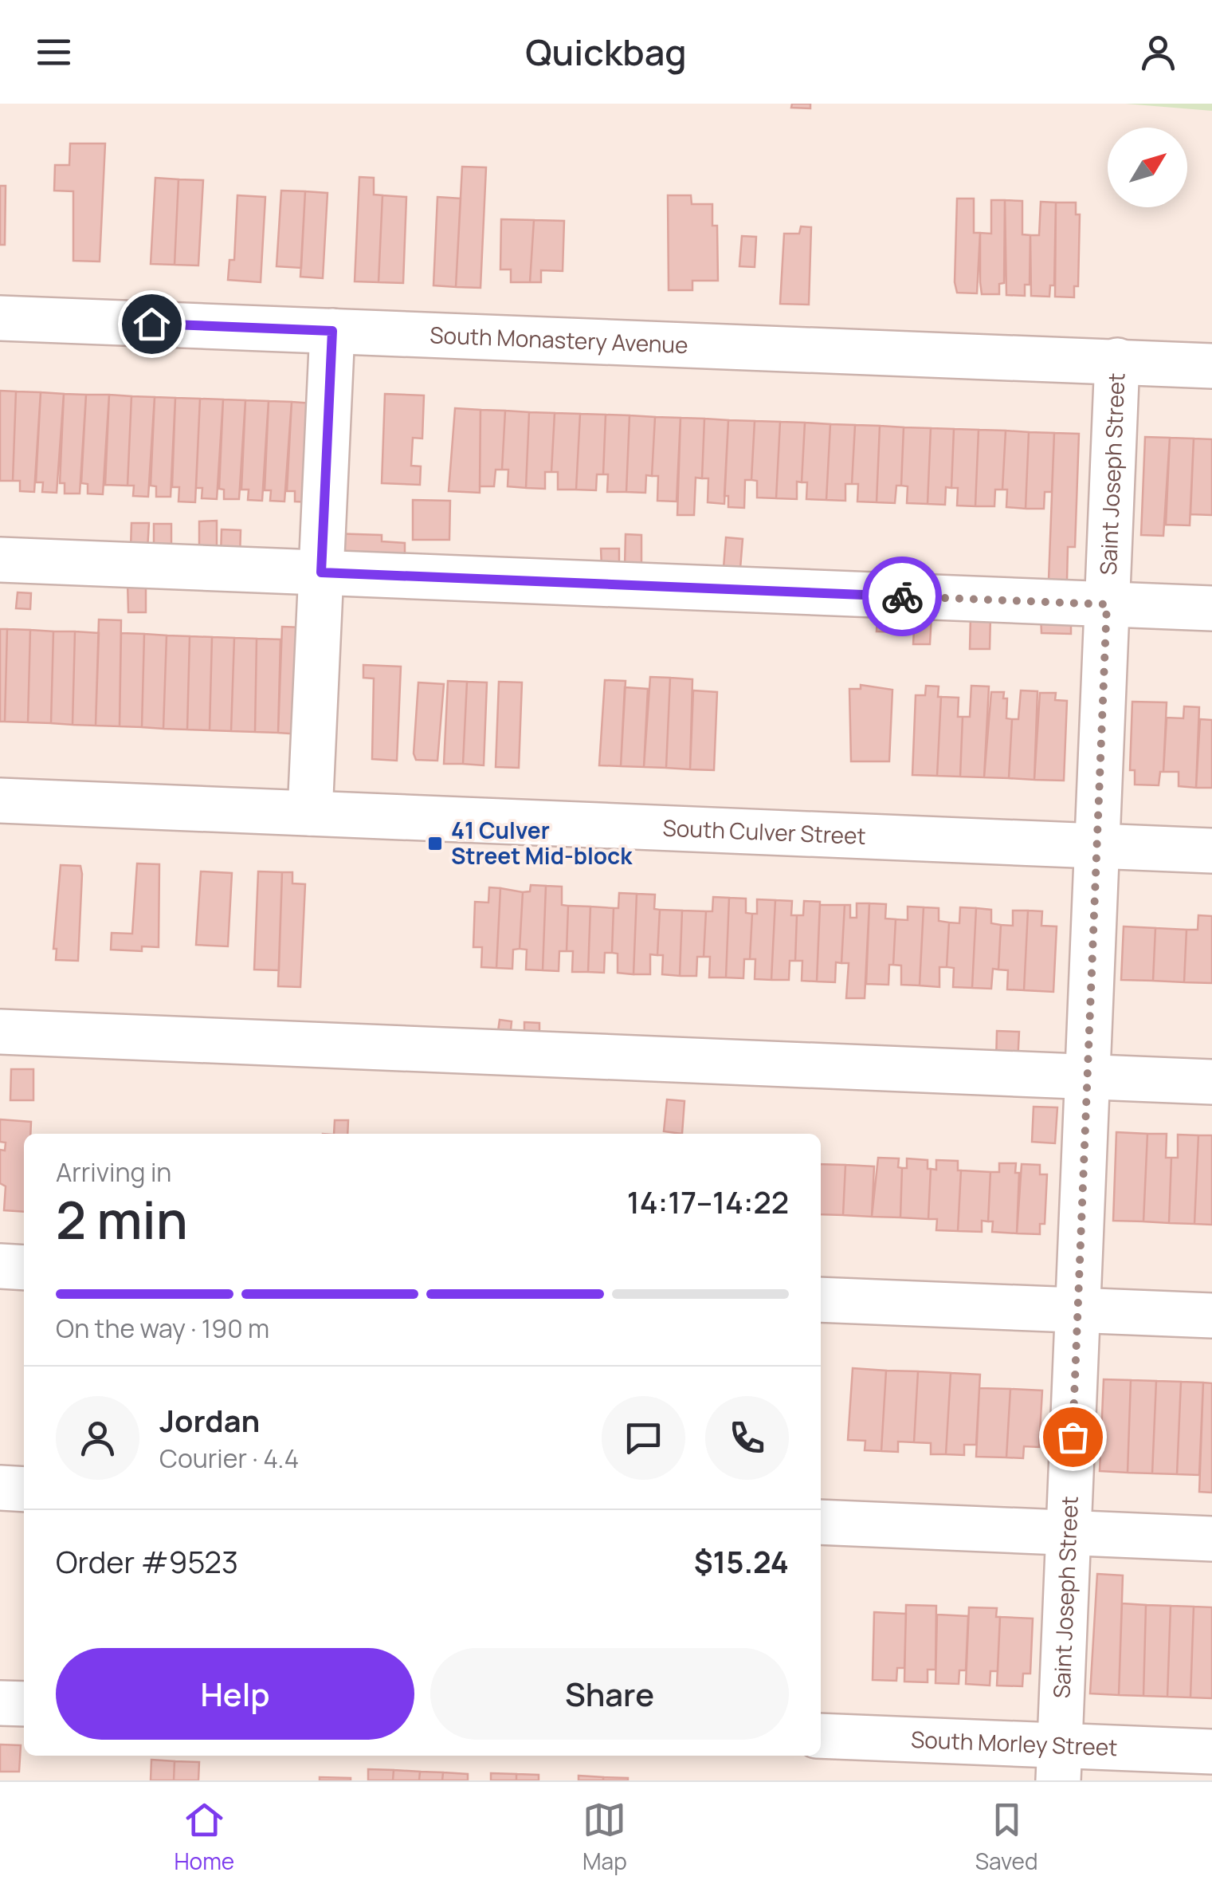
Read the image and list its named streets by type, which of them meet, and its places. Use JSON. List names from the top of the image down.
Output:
{
  "streets": {
    "street": [
      "South Monastery Avenue",
      "Saint Joseph Street",
      "South Culver Street",
      "South Morley Street"
    ]
  },
  "crossings": [
    ["South Monastery Avenue", "Saint Joseph Street"],
    ["Saint Joseph Street", "South Culver Street"],
    ["Saint Joseph Street", "South Morley Street"]
  ],
  "places": {
    "transit": ["41 Culver Street Mid-block"]
  },
  "north": "top right",
  "page": {
    "header": "Quickbag",
    "heading": ["2 min", "Arriving in", "14:17–14:22"],
    "panel": [
      "Jordan",
      "Courier · 4.4",
      "Order #9523",
      "$15.24"
    ],
    "bar": "On the way · 190 m",
    "buttons": ["Help", "Share"],
    "tabs": ["Home", "Map", "Saved"]
  }
}
